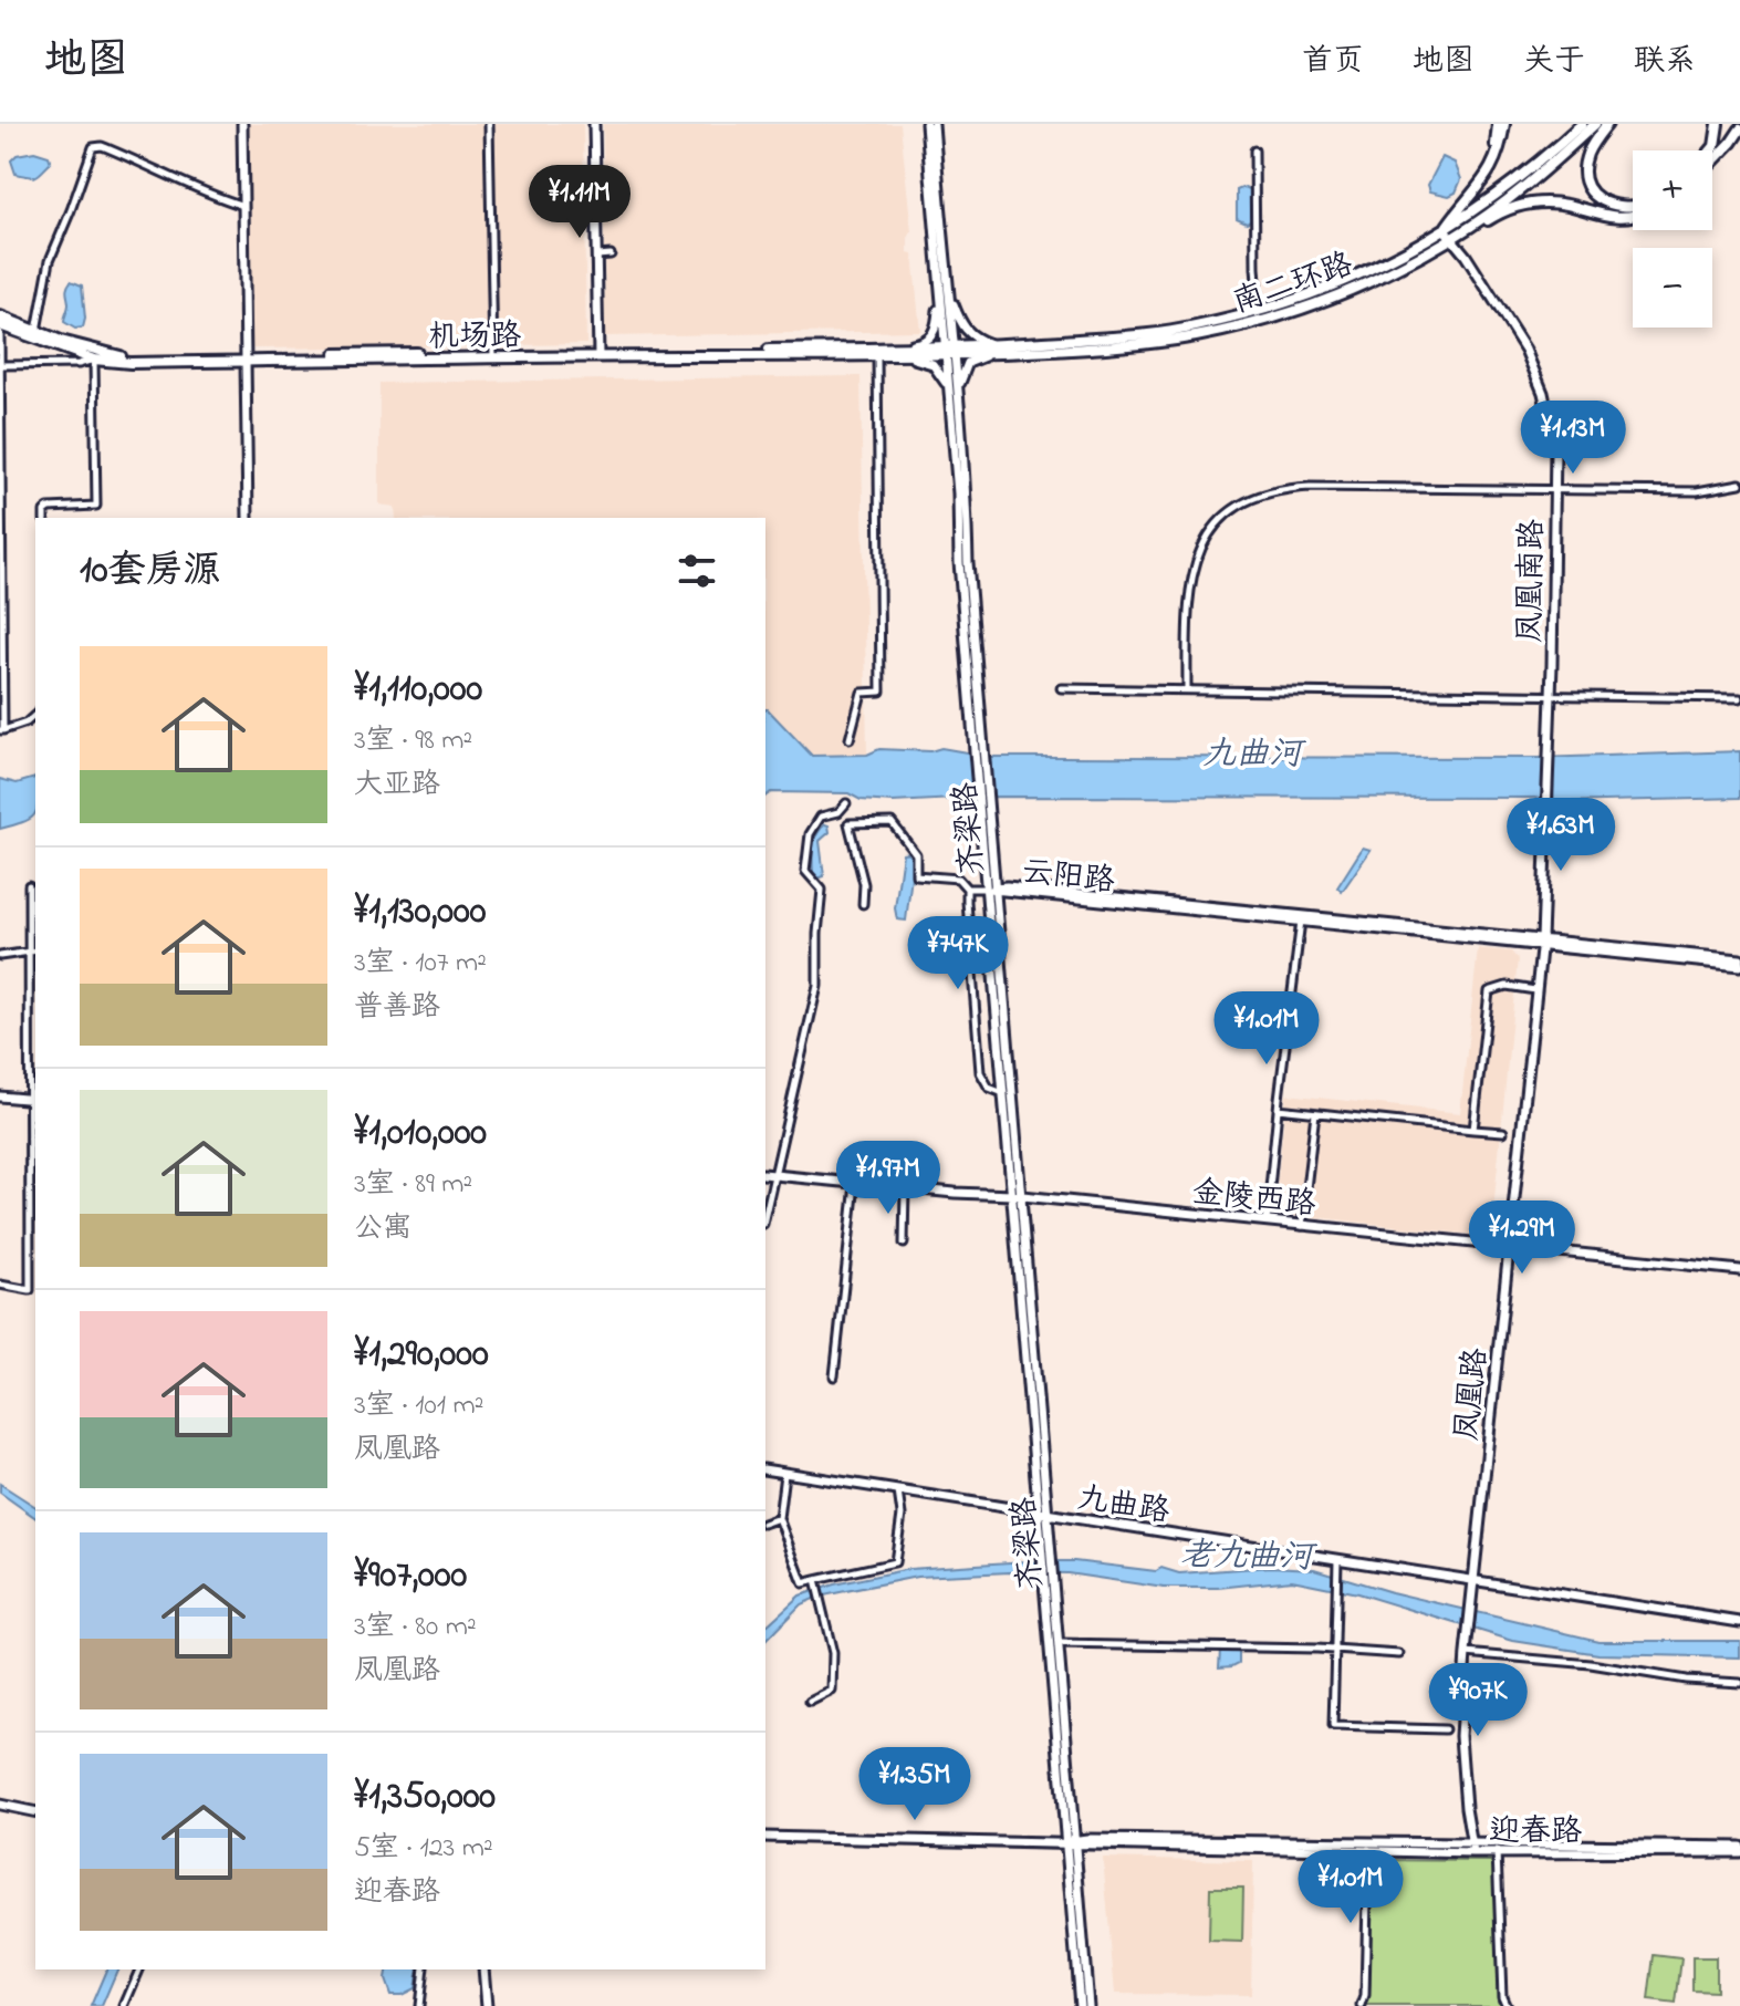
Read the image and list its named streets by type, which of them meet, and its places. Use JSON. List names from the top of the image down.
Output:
{
  "streets": {
    "main road": ["南二环路", "机场路"],
    "street": [
      "凤凰南路",
      "齐梁路",
      "云阳路",
      "金陵西路",
      "凤凰路",
      "九曲路",
      "迎春路"
    ]
  },
  "crossings": [
    ["南二环路", "机场路"],
    ["南二环路", "凤凰南路"],
    ["南二环路", "齐梁路"],
    ["机场路", "齐梁路"],
    ["凤凰南路", "云阳路"],
    ["凤凰南路", "凤凰路"],
    ["齐梁路", "云阳路"],
    ["齐梁路", "金陵西路"],
    ["齐梁路", "九曲路"],
    ["齐梁路", "迎春路"],
    ["云阳路", "凤凰路"],
    ["金陵西路", "凤凰路"],
    ["凤凰路", "九曲路"],
    ["凤凰路", "迎春路"]
  ],
  "water": ["九曲河", "老九曲河"],
  "page": {
    "header": "地图",
    "nav": [
      "首页",
      "地图",
      "关于",
      "联系"
    ],
    "map_buttons": ["+", "−"],
    "price": [
      "¥1.11M",
      "¥1.13M",
      "¥1.63M",
      "¥747K",
      "¥1.01M",
      "¥1.97M",
      "¥1.29M",
      "¥907K",
      "¥1.35M",
      "¥1.01M"
    ],
    "heading": "10套房源",
    "list": [
      {
        "name": "¥1,110,000",
        "note": "3室 · 98 m² · 大亚路"
      },
      {
        "name": "¥1,130,000",
        "note": "3室 · 107 m² · 普善路"
      },
      {
        "name": "¥1,010,000",
        "note": "3室 · 89 m² · 公寓"
      },
      {
        "name": "¥1,290,000",
        "note": "3室 · 101 m² · 凤凰路"
      },
      {
        "name": "¥907,000",
        "note": "3室 · 80 m² · 凤凰路"
      },
      {
        "name": "¥1,350,000",
        "note": "5室 · 123 m² · 迎春路"
      }
    ]
  }
}
